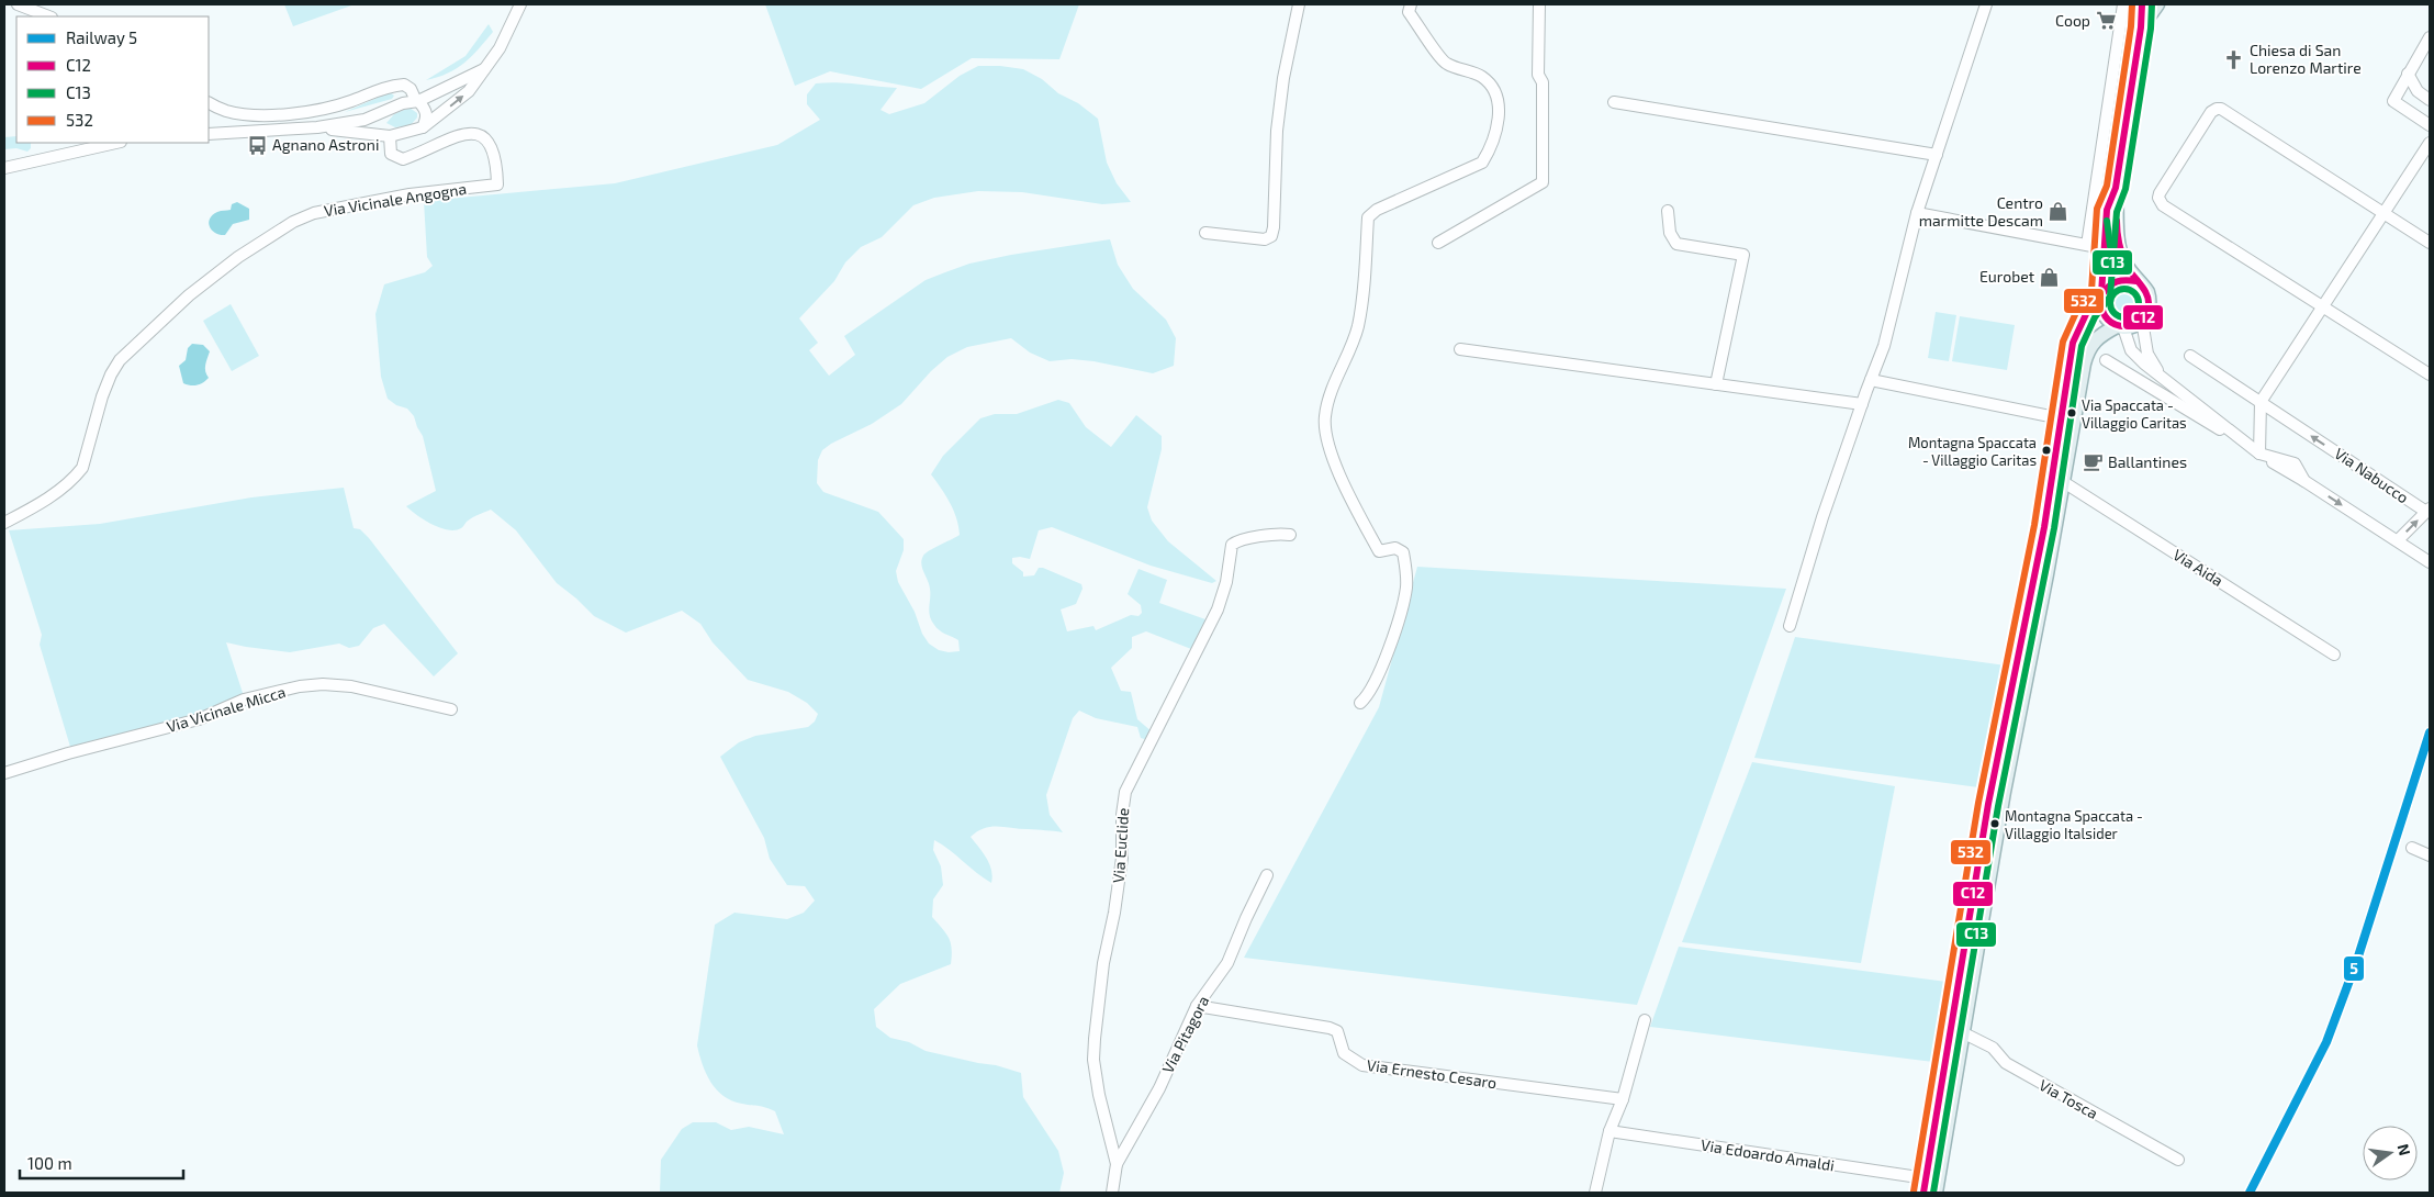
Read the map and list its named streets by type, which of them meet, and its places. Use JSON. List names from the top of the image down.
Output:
{
  "streets": {
    "street": [
      "Via Vicinale Angogna",
      "Via Nabucco",
      "Via Aida",
      "Via Vicinale Micca",
      "Via Euclide",
      "Via Pitagora",
      "Via Ernesto Cesaro",
      "Via Tosca",
      "Via Edoardo Amaldi"
    ]
  },
  "crossings": [
    ["Via Euclide", "Via Pitagora"],
    ["Via Pitagora", "Via Ernesto Cesaro"]
  ],
  "places": {
    "supermarket": ["Coop"],
    "church": ["Chiesa di San Lorenzo Martire"],
    "bus stop": ["Agnano Astroni"],
    "shop": ["Centro marmitte Descam", "Eurobet"],
    "other": ["Via Spaccata - Villaggio Caritas", "Montagna Spaccata - Villaggio Caritas", "Montagna Spaccata - Villaggio Italsider"],
    "cafe": ["Ballantines"]
  },
  "lines": [
    "transit line C12",
    "transit line C13",
    "transit line 532",
    "rail line 5"
  ],
  "legend": [
    "Railway 5",
    "C12",
    "C13",
    "532"
  ],
  "scale_bar": "100 m",
  "north": "right"
}
